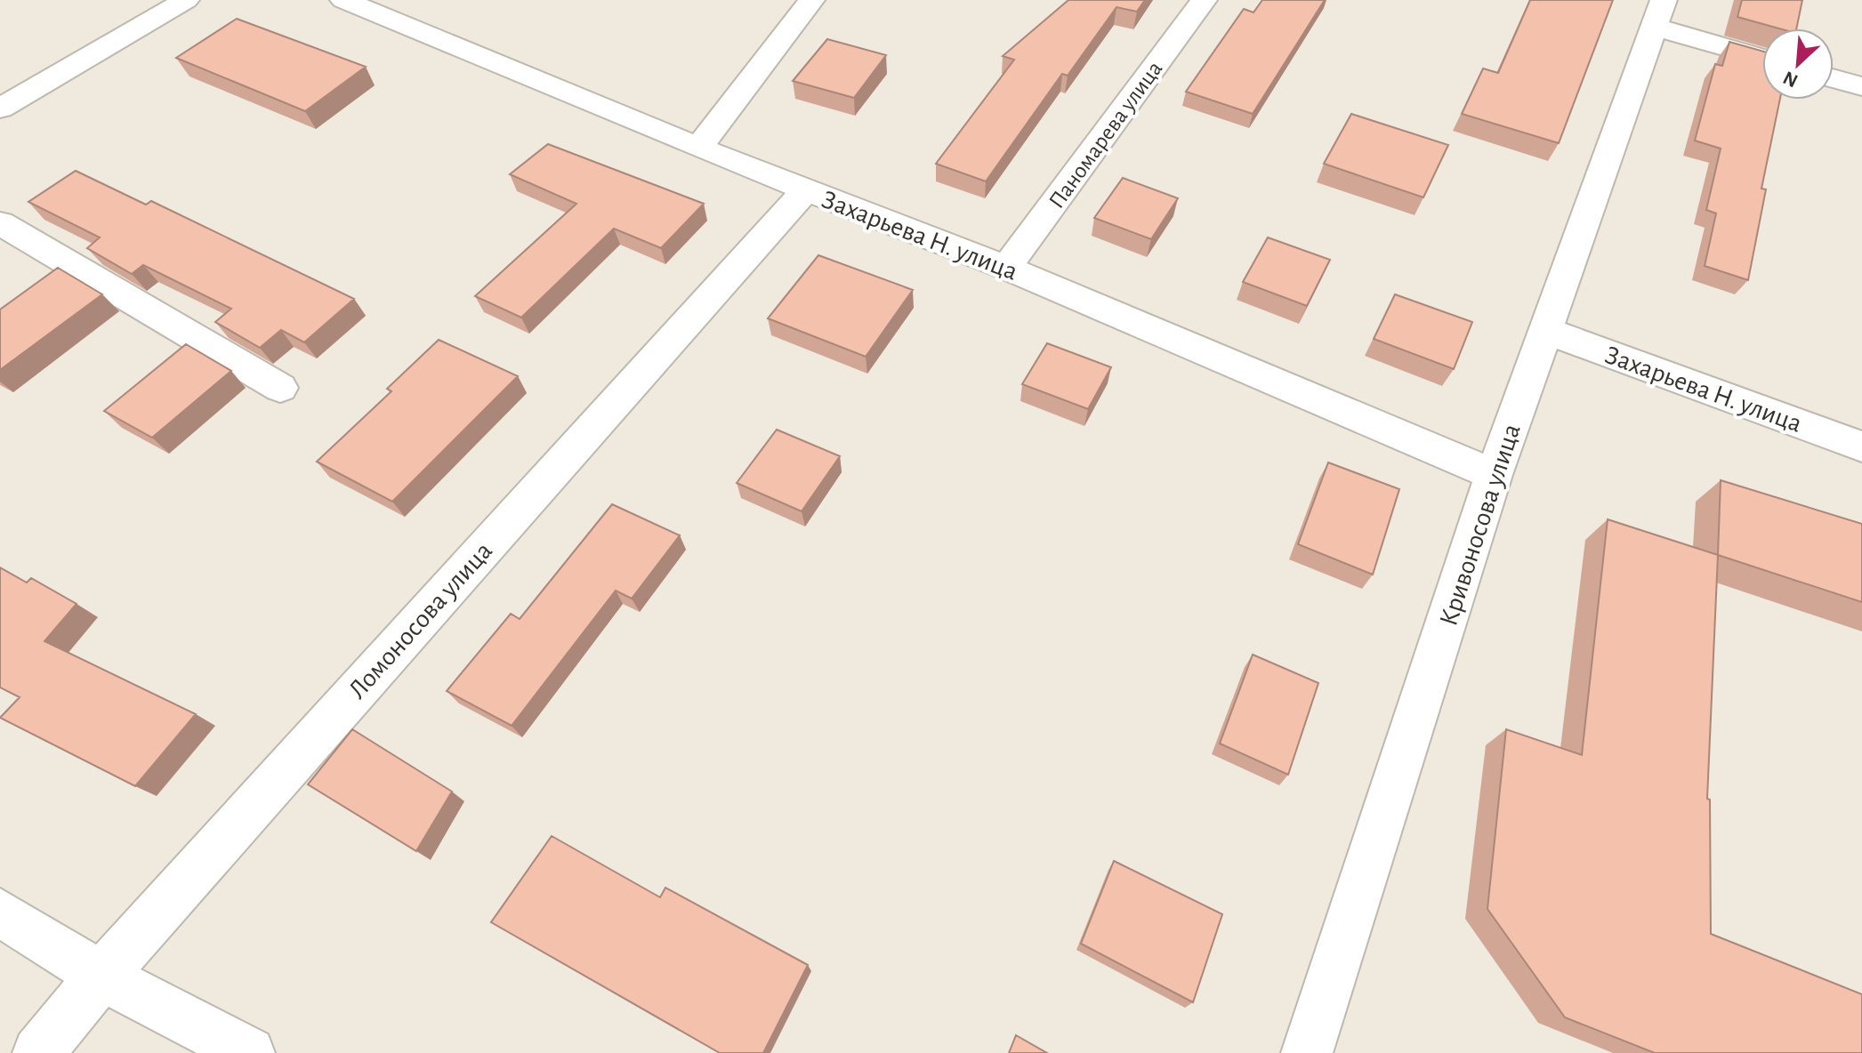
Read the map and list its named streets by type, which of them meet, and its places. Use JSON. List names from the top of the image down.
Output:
{
  "streets": {
    "street": [
      "Паномарева улица",
      "Захарьева Н. улица",
      "Кривоносова улица",
      "Ломоносова улица"
    ]
  },
  "crossings": [
    ["Паномарева улица", "Захарьева Н. улица"],
    ["Захарьева Н. улица", "Кривоносова улица"],
    ["Захарьева Н. улица", "Ломоносова улица"]
  ],
  "north": "bottom left"
}
